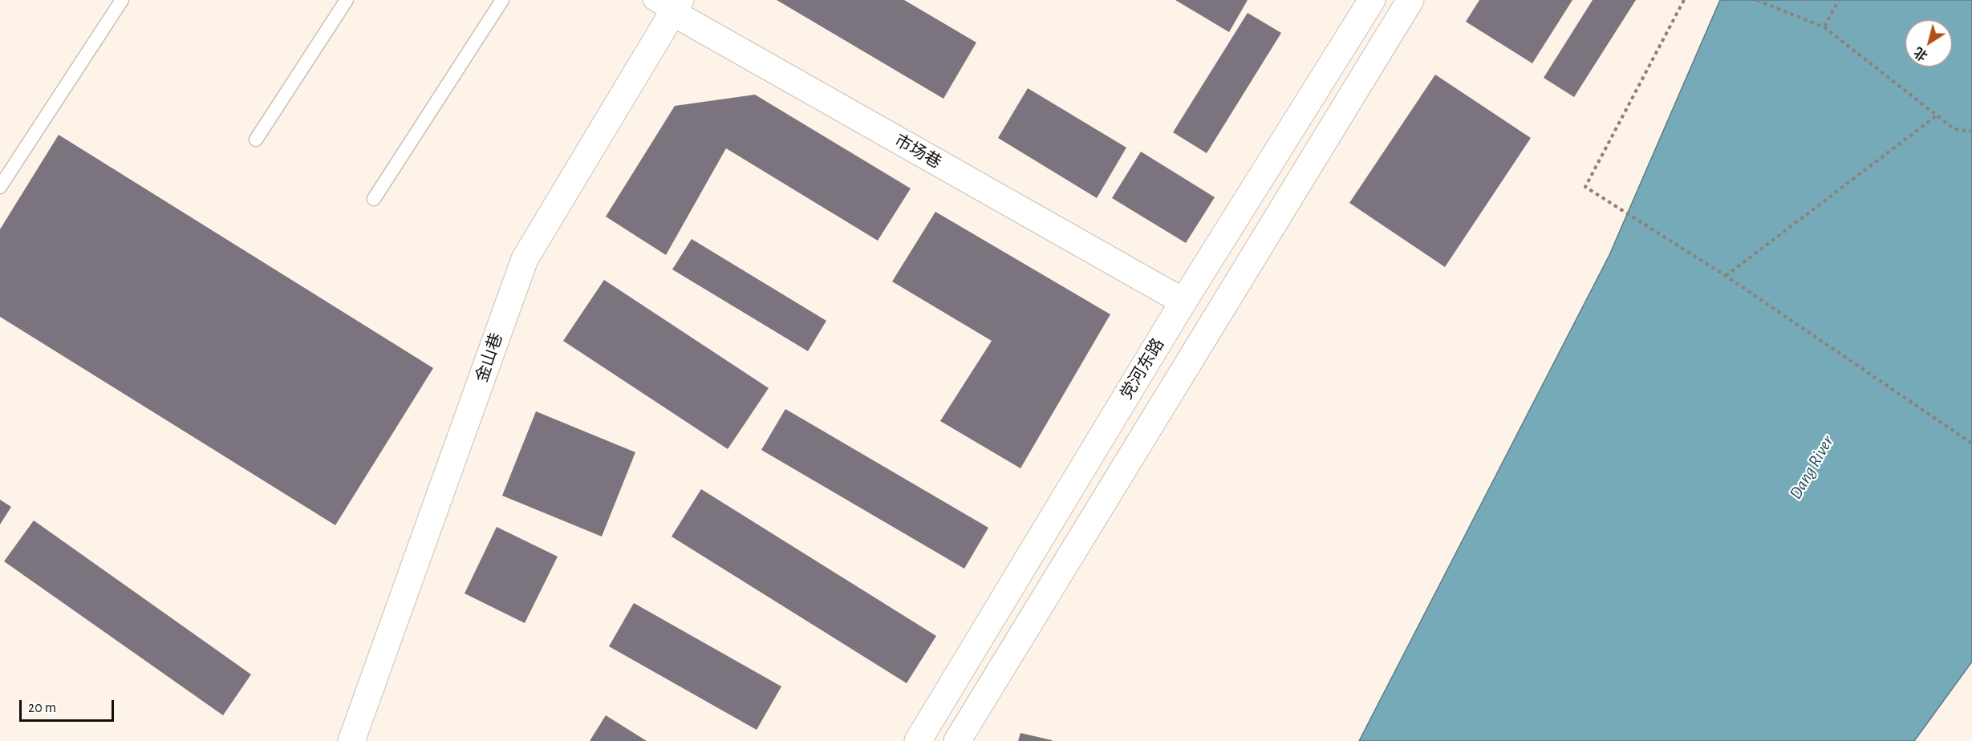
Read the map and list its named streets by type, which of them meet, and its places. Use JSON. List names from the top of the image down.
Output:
{
  "streets": {
    "main road": ["市场巷", "金山巷", "党河东路"]
  },
  "crossings": [
    ["市场巷", "金山巷"],
    ["市场巷", "党河东路"]
  ],
  "water": ["Dang River"],
  "scale_bar": "20 m",
  "north": "bottom left"
}
